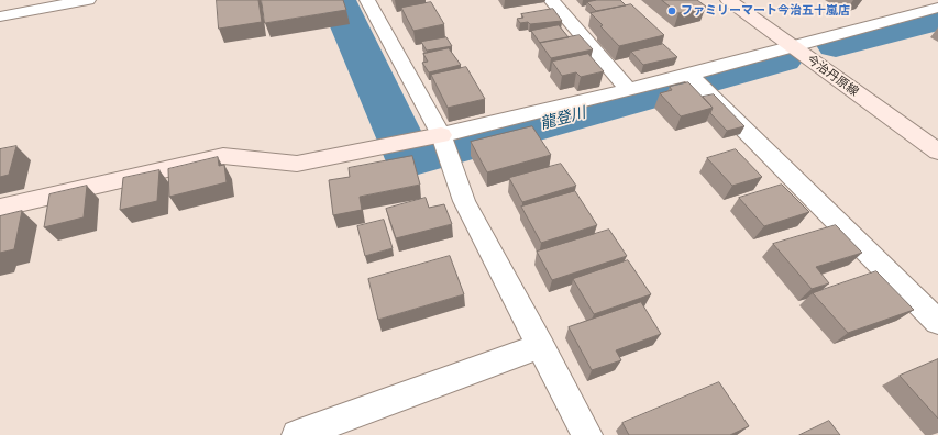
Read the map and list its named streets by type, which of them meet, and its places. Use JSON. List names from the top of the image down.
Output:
{
  "streets": {
    "street": ["今治丹原線"]
  },
  "water": ["龍登川"],
  "places": ["ファミリーマート今治五十嵐店"]
}
